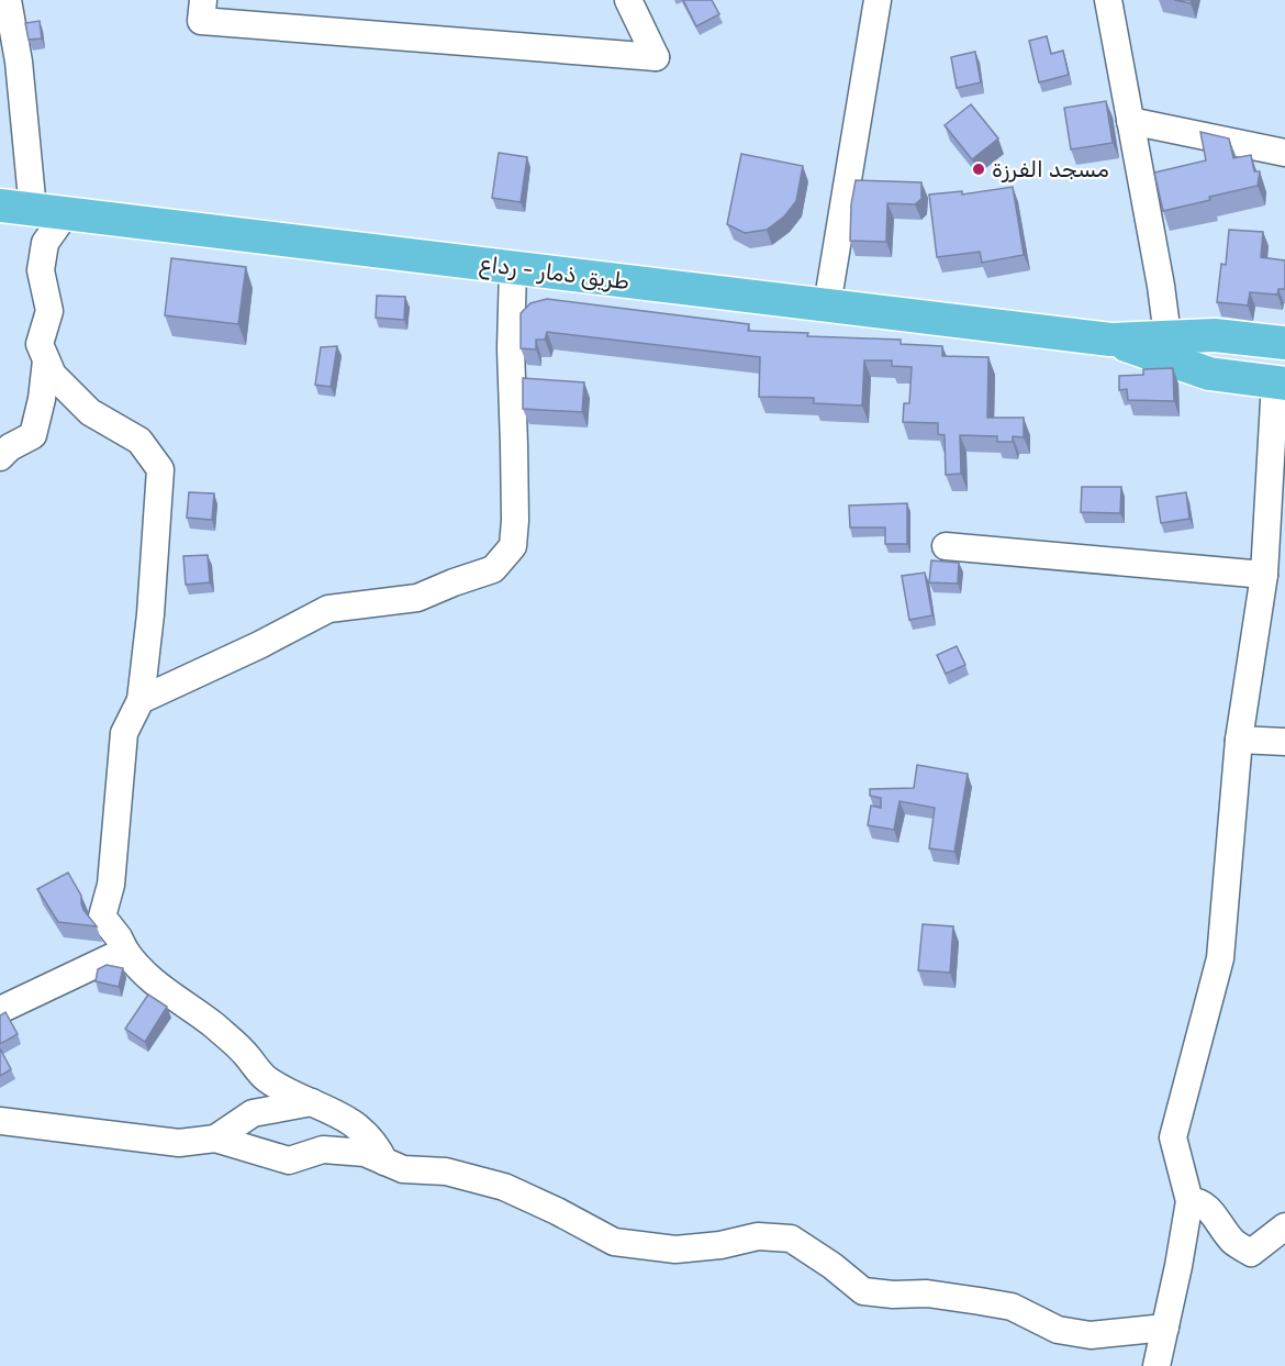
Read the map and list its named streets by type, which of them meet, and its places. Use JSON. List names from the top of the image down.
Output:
{
  "streets": {
    "main road": ["طريق ذمار - رداع"]
  },
  "places": ["مسجد الفرزة"]
}
